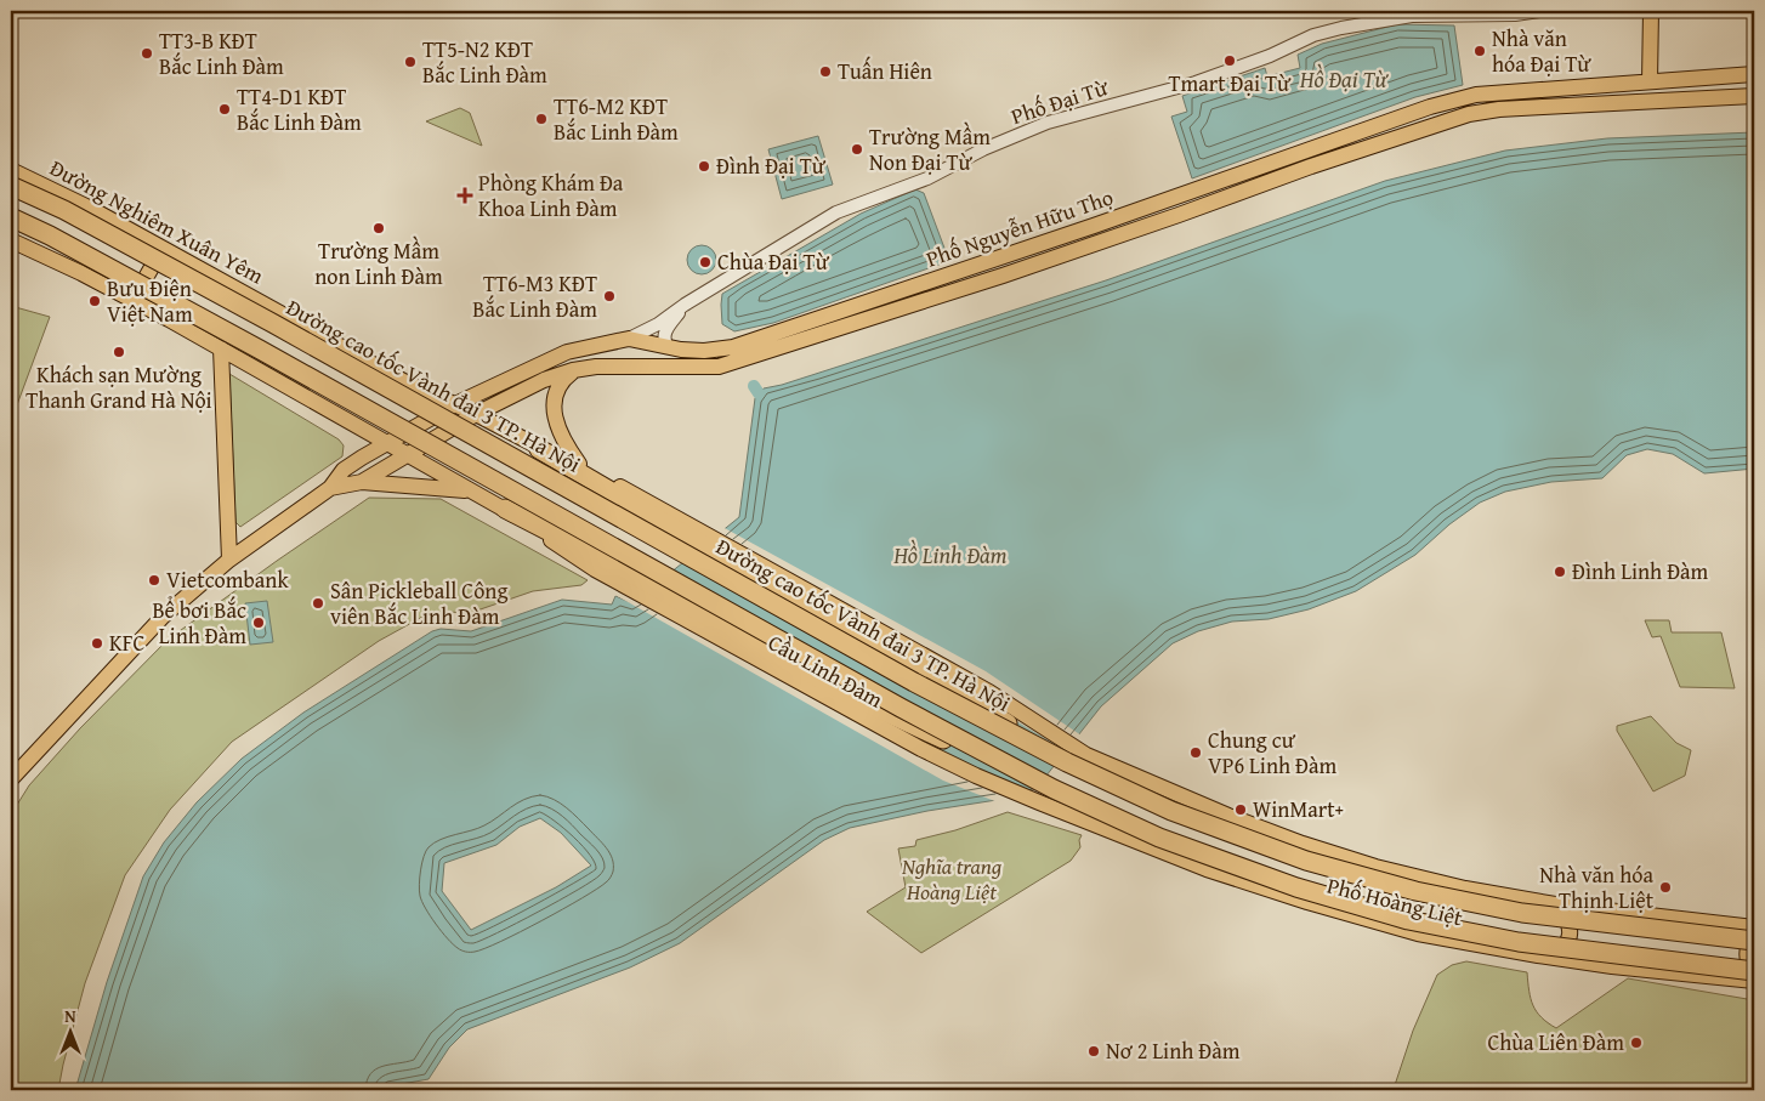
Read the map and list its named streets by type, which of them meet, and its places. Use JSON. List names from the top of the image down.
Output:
{
  "streets": {
    "highway": ["Đường cao tốc Vành đai 3 TP. Hà Nội"],
    "main road": [
      "Đường Nghiêm Xuân Yêm",
      "Phố Nguyễn Hữu Thọ",
      "Cầu Linh Đàm",
      "Phố Hoàng Liệt"
    ],
    "street": ["Phố Đại Từ"]
  },
  "crossings": [
    ["Phố Đại Từ", "Phố Nguyễn Hữu Thọ"],
    ["Đường Nghiêm Xuân Yêm", "Phố Nguyễn Hữu Thọ"],
    ["Đường Nghiêm Xuân Yêm", "Đường cao tốc Vành đai 3 TP. Hà Nội"],
    ["Đường cao tốc Vành đai 3 TP. Hà Nội", "Phố Hoàng Liệt"],
    ["Cầu Linh Đàm", "Phố Hoàng Liệt"]
  ],
  "water": ["Hồ Đại Từ", "Hồ Linh Đàm"],
  "parks": ["Nghĩa trang Hoàng Liệt"],
  "places": {
    "other": [
      "Nhà văn hóa Đại Từ",
      "TT3-B KĐT Bắc Linh Đàm",
      "Tmart Đại Từ",
      "TT5-N2 KĐT Bắc Linh Đàm",
      "Tuấn Hiên",
      "TT4-D1 KĐT Bắc Linh Đàm",
      "TT6-M2 KĐT Bắc Linh Đàm",
      "Trường Mầm Non Đại Từ",
      "Đình Đại Từ",
      "Trường Mầm non Linh Đàm",
      "Chùa Đại Từ",
      "TT6-M3 KĐT Bắc Linh Đàm",
      "Bưu Điện Việt Nam",
      "Khách sạn Mường Thanh Grand Hà Nội",
      "Đình Linh Đàm",
      "Vietcombank",
      "Sân Pickleball Công viên Bắc Linh Đàm",
      "Bể bơi Bắc Linh Đàm",
      "KFC",
      "Chung cư VP6 Linh Đàm",
      "WinMart+",
      "Nhà văn hóa Thịnh Liệt",
      "Chùa Liên Đàm",
      "Nơ 2 Linh Đàm"
    ],
    "health": ["Phòng Khám Đa Khoa Linh Đàm"]
  },
  "north": "top"
}
